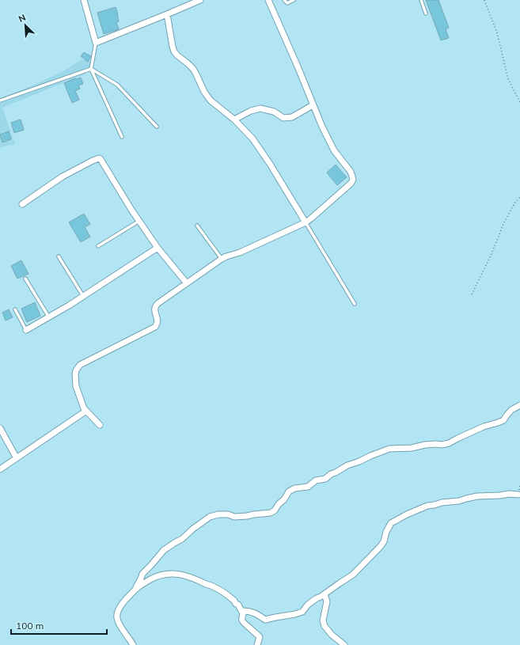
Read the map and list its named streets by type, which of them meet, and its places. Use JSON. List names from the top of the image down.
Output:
{
  "scale_bar": "100 m",
  "north": "top left"
}
